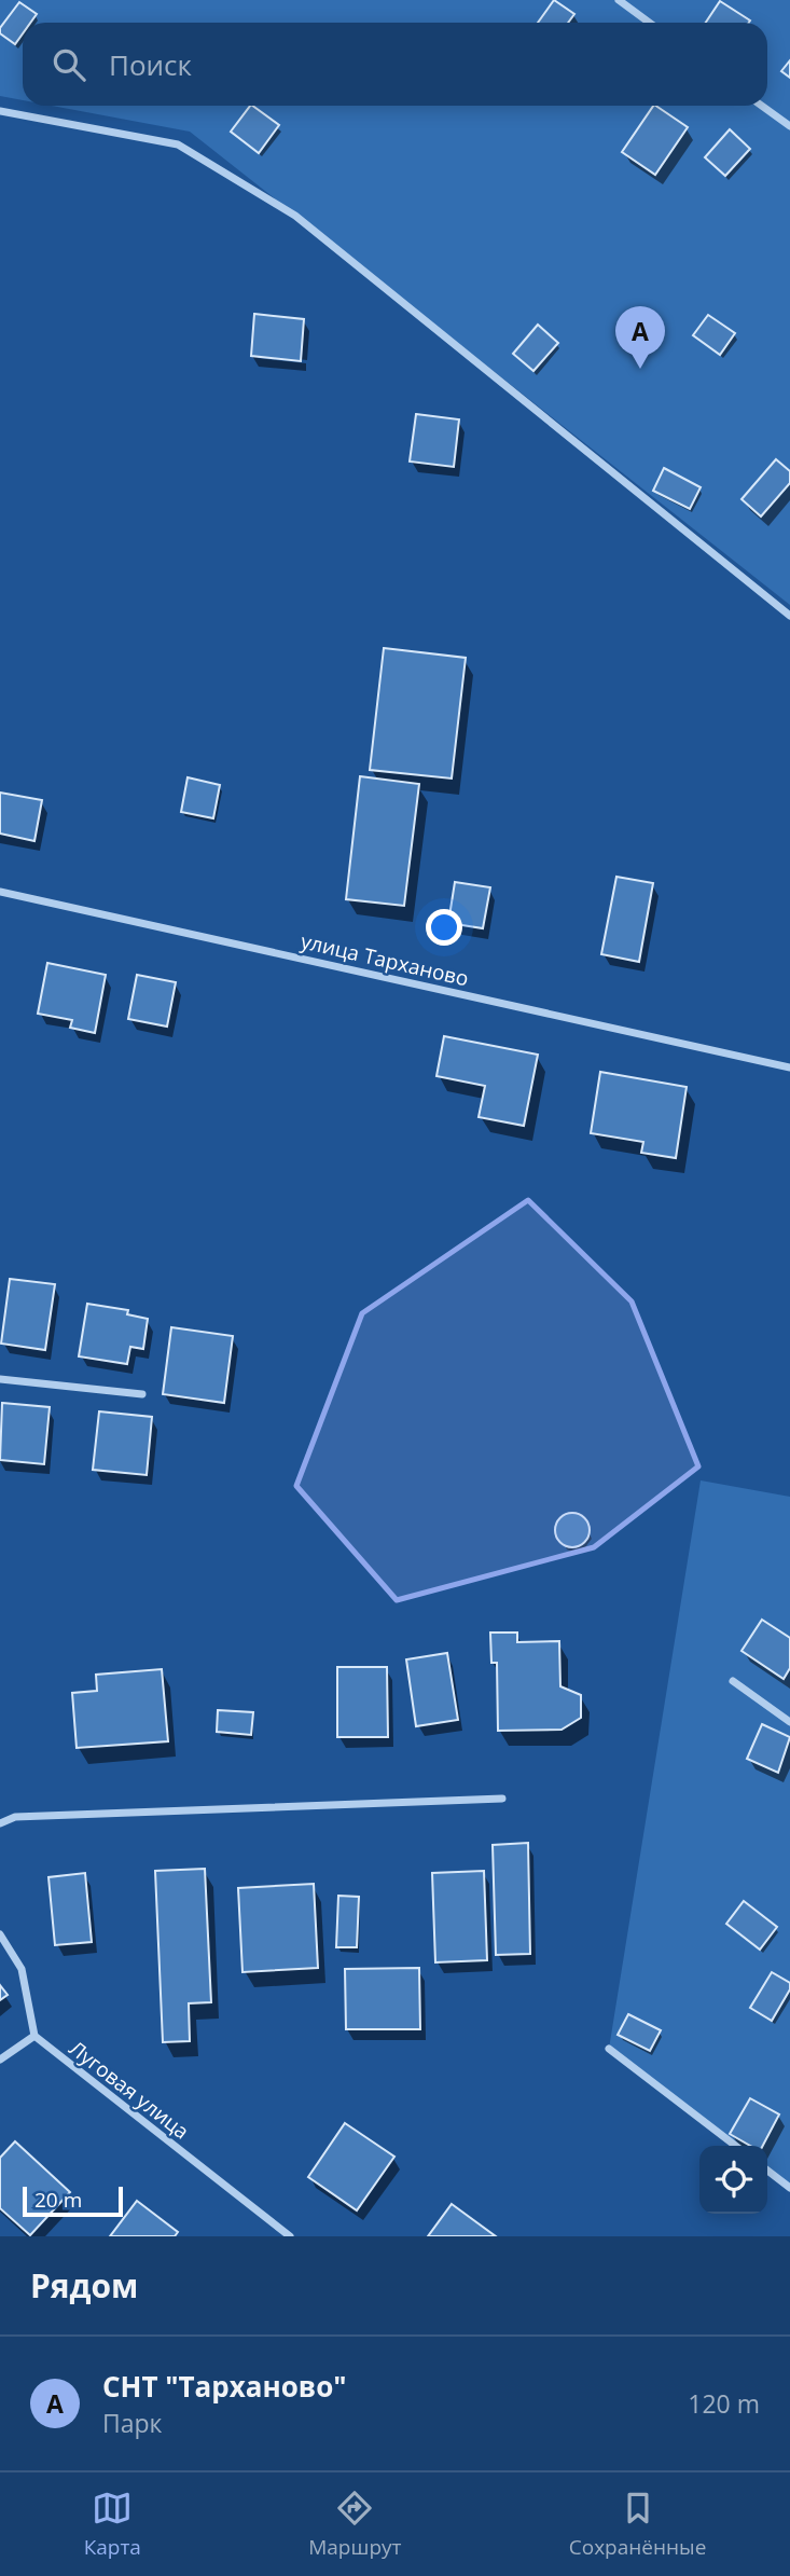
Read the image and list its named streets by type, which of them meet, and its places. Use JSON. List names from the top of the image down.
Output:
{
  "streets": {
    "street": ["улица Тарханово", "Луговая улица"]
  },
  "scale_bar": "20 m",
  "page": {
    "search": "Поиск",
    "pins": "A",
    "scale": "20 m",
    "heading": "Рядом",
    "list": [
      {
        "mark": "A",
        "name": "СНТ \"Тарханово\"",
        "note": "Парк",
        "value": "120 m"
      }
    ],
    "nav": ["Карта", "Маршрут", "Сохранённые"]
  }
}
